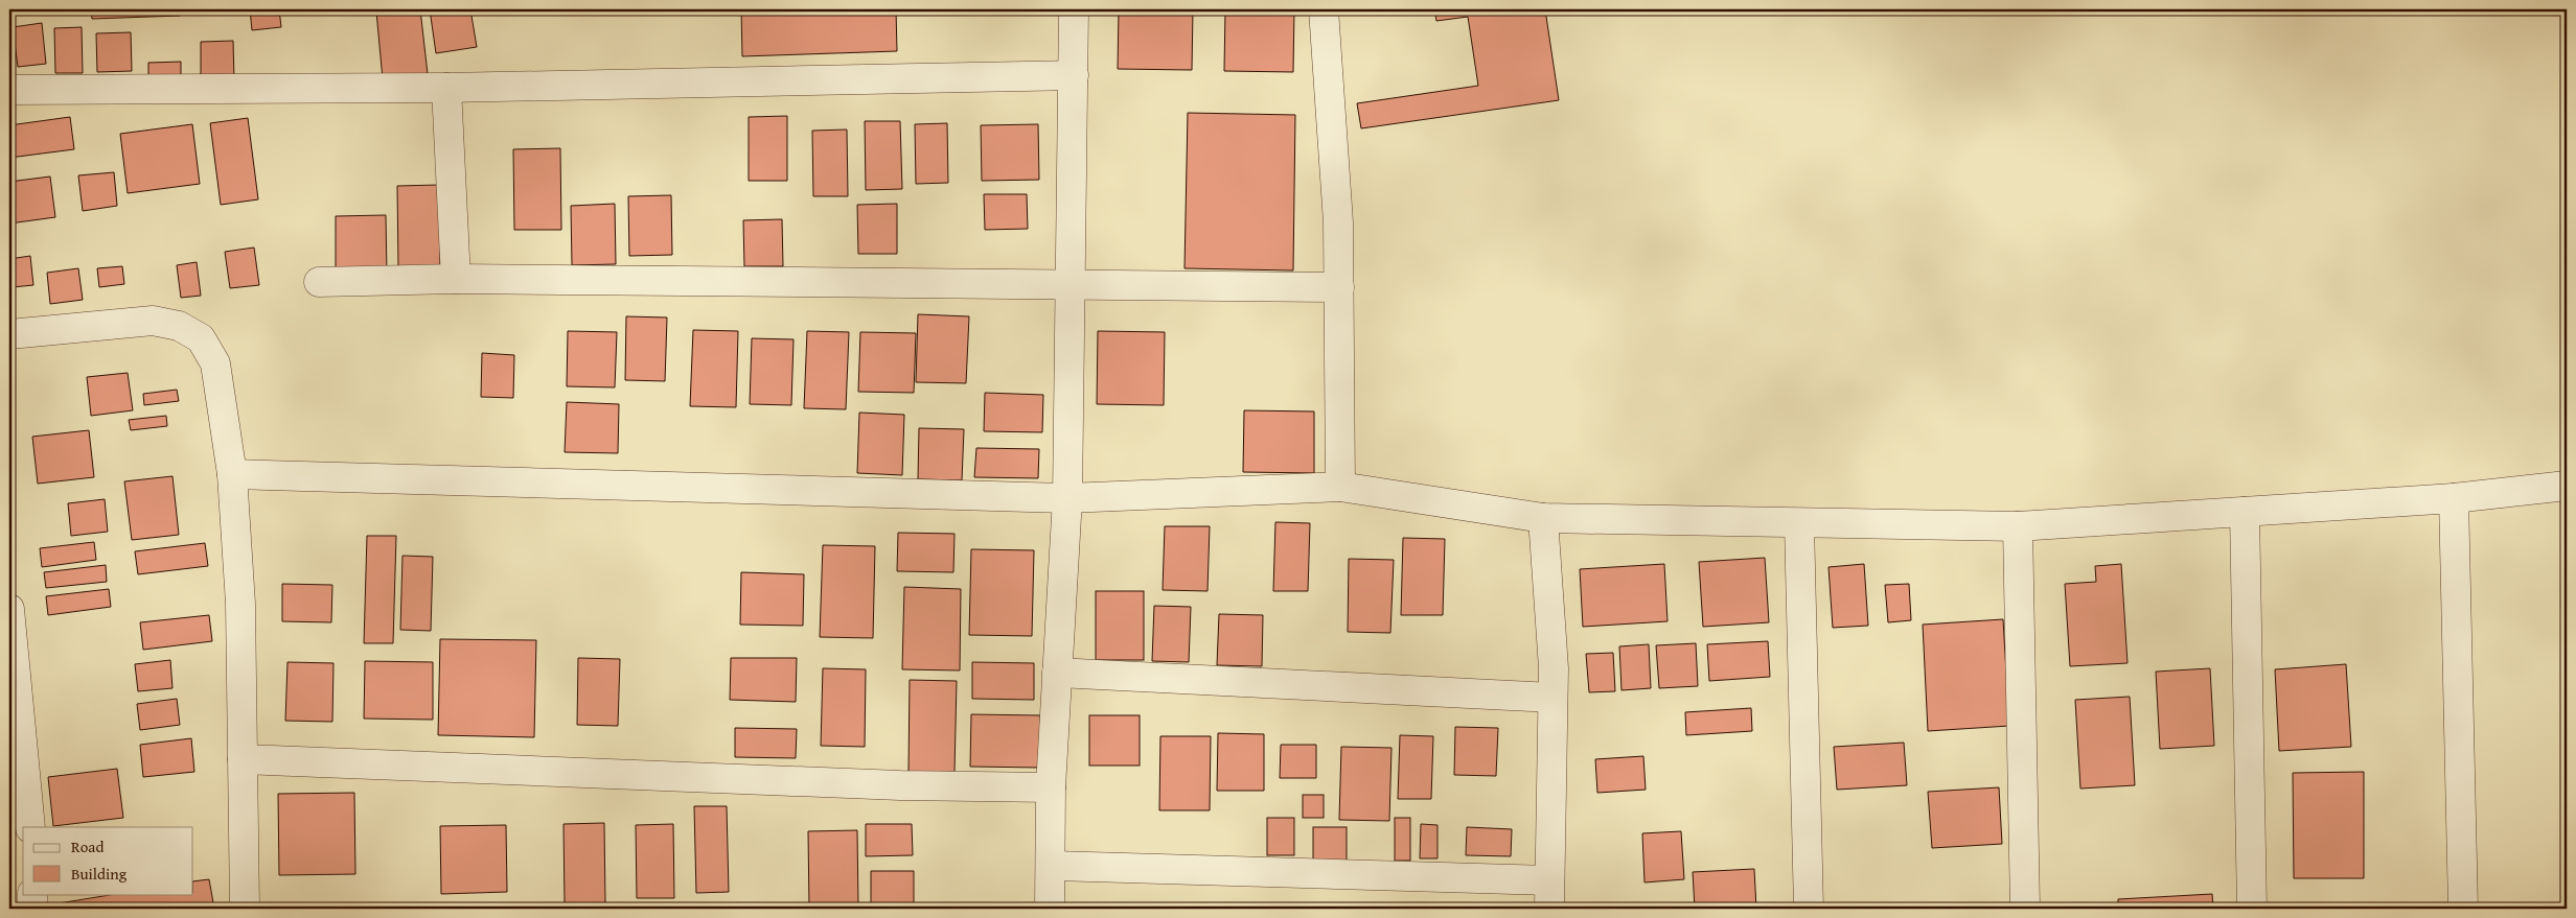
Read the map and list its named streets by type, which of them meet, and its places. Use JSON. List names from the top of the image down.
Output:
{
  "legend": ["Road", "Building"]
}
